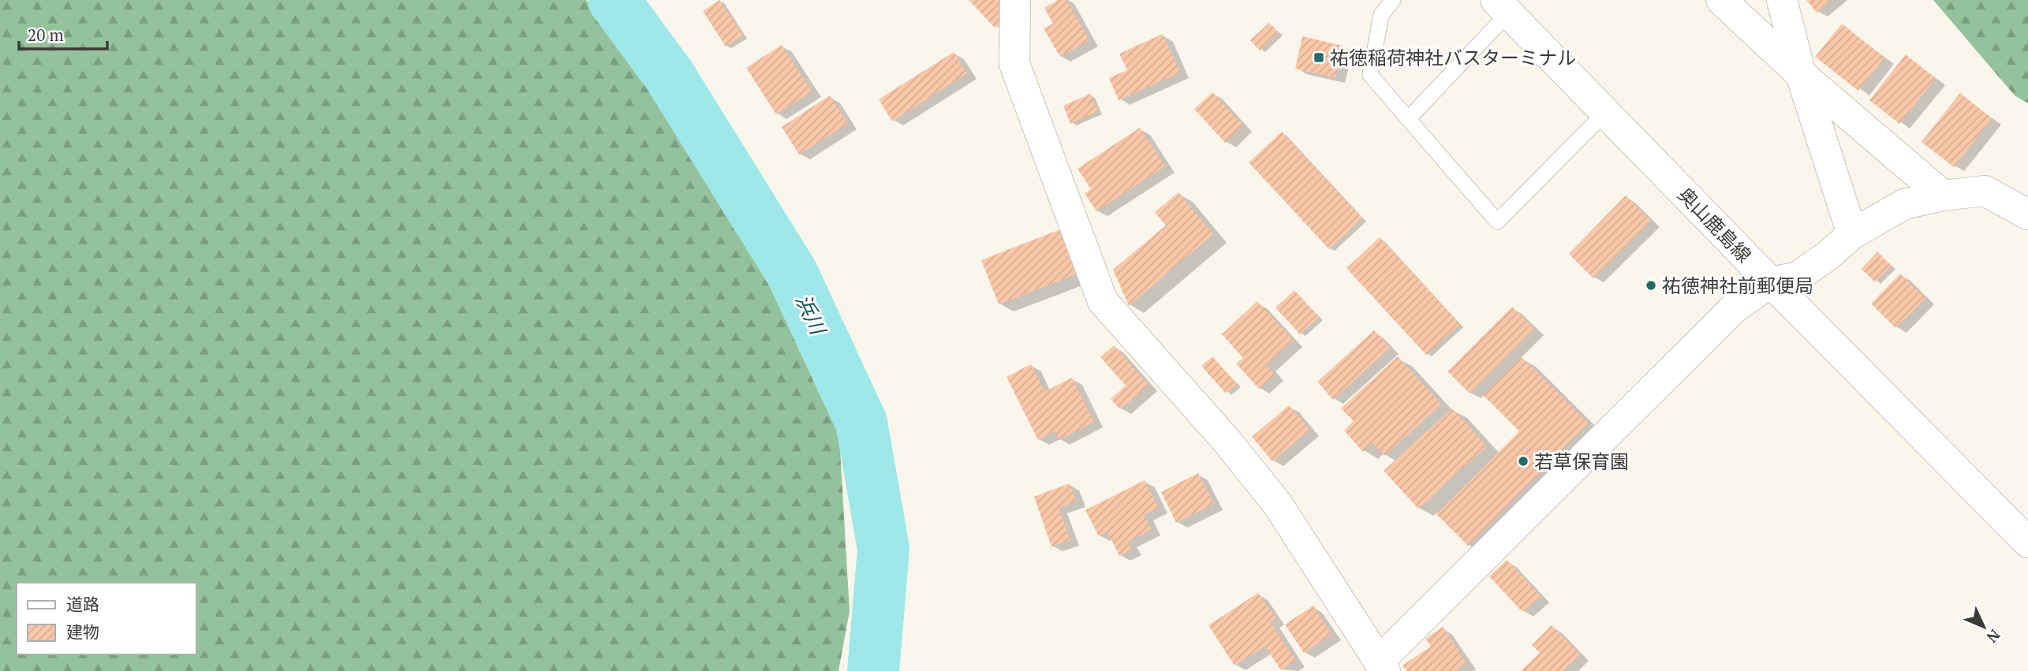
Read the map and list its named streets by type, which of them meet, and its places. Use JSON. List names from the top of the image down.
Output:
{
  "streets": {
    "street": ["奥山鹿島線"]
  },
  "water": ["浜川"],
  "places": {
    "transit": ["祐徳稲荷神社バスターミナル"],
    "other": ["祐徳神社前郵便局", "若草保育園"]
  },
  "legend": ["道路", "建物"],
  "scale_bar": "20 m",
  "north": "bottom right"
}
